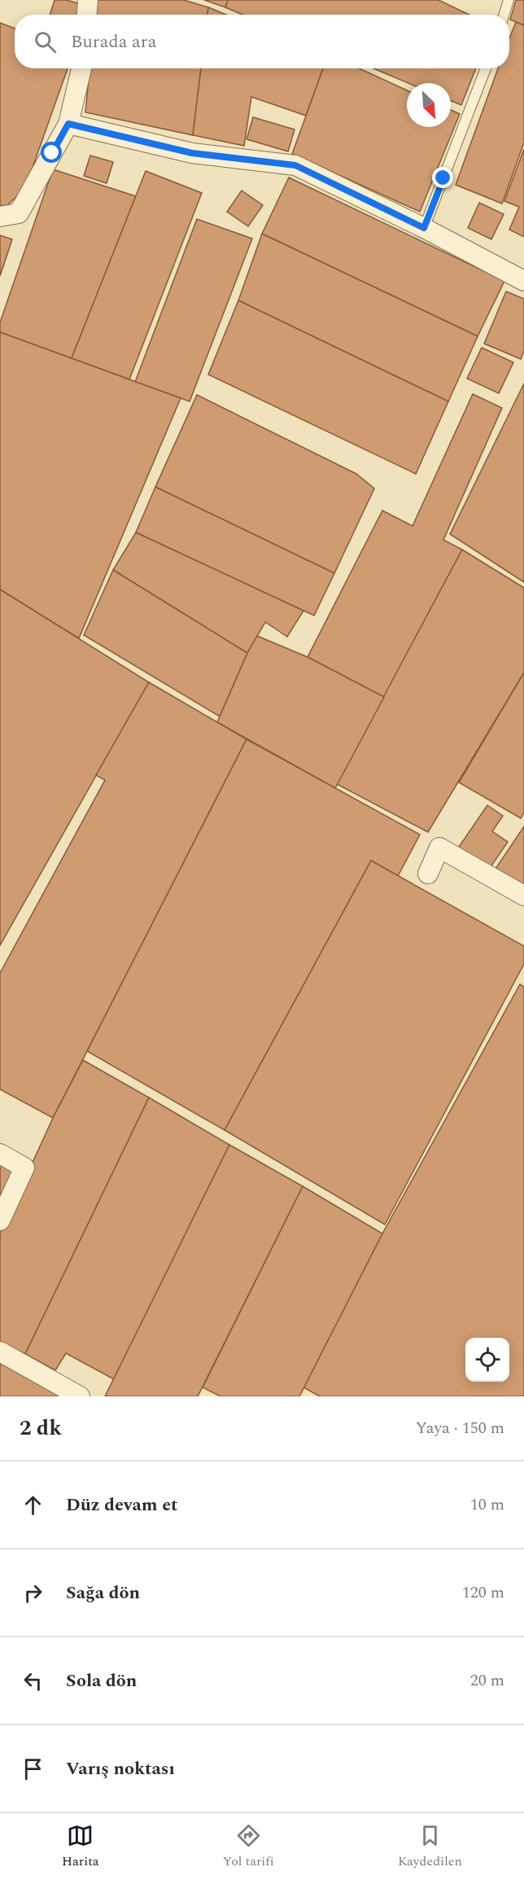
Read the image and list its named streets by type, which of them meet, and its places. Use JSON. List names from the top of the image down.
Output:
{
  "north": "bottom right",
  "page": {
    "search": "Burada ara",
    "heading": ["2 dk", "Yaya · 150 m"],
    "list": [
      ["Düz devam et", "10 m"],
      ["Sağa dön", "120 m"],
      ["Sola dön", "20 m"],
      "Varış noktası"
    ],
    "nav": ["Harita", "Yol tarifi", "Kaydedilen"]
  }
}
